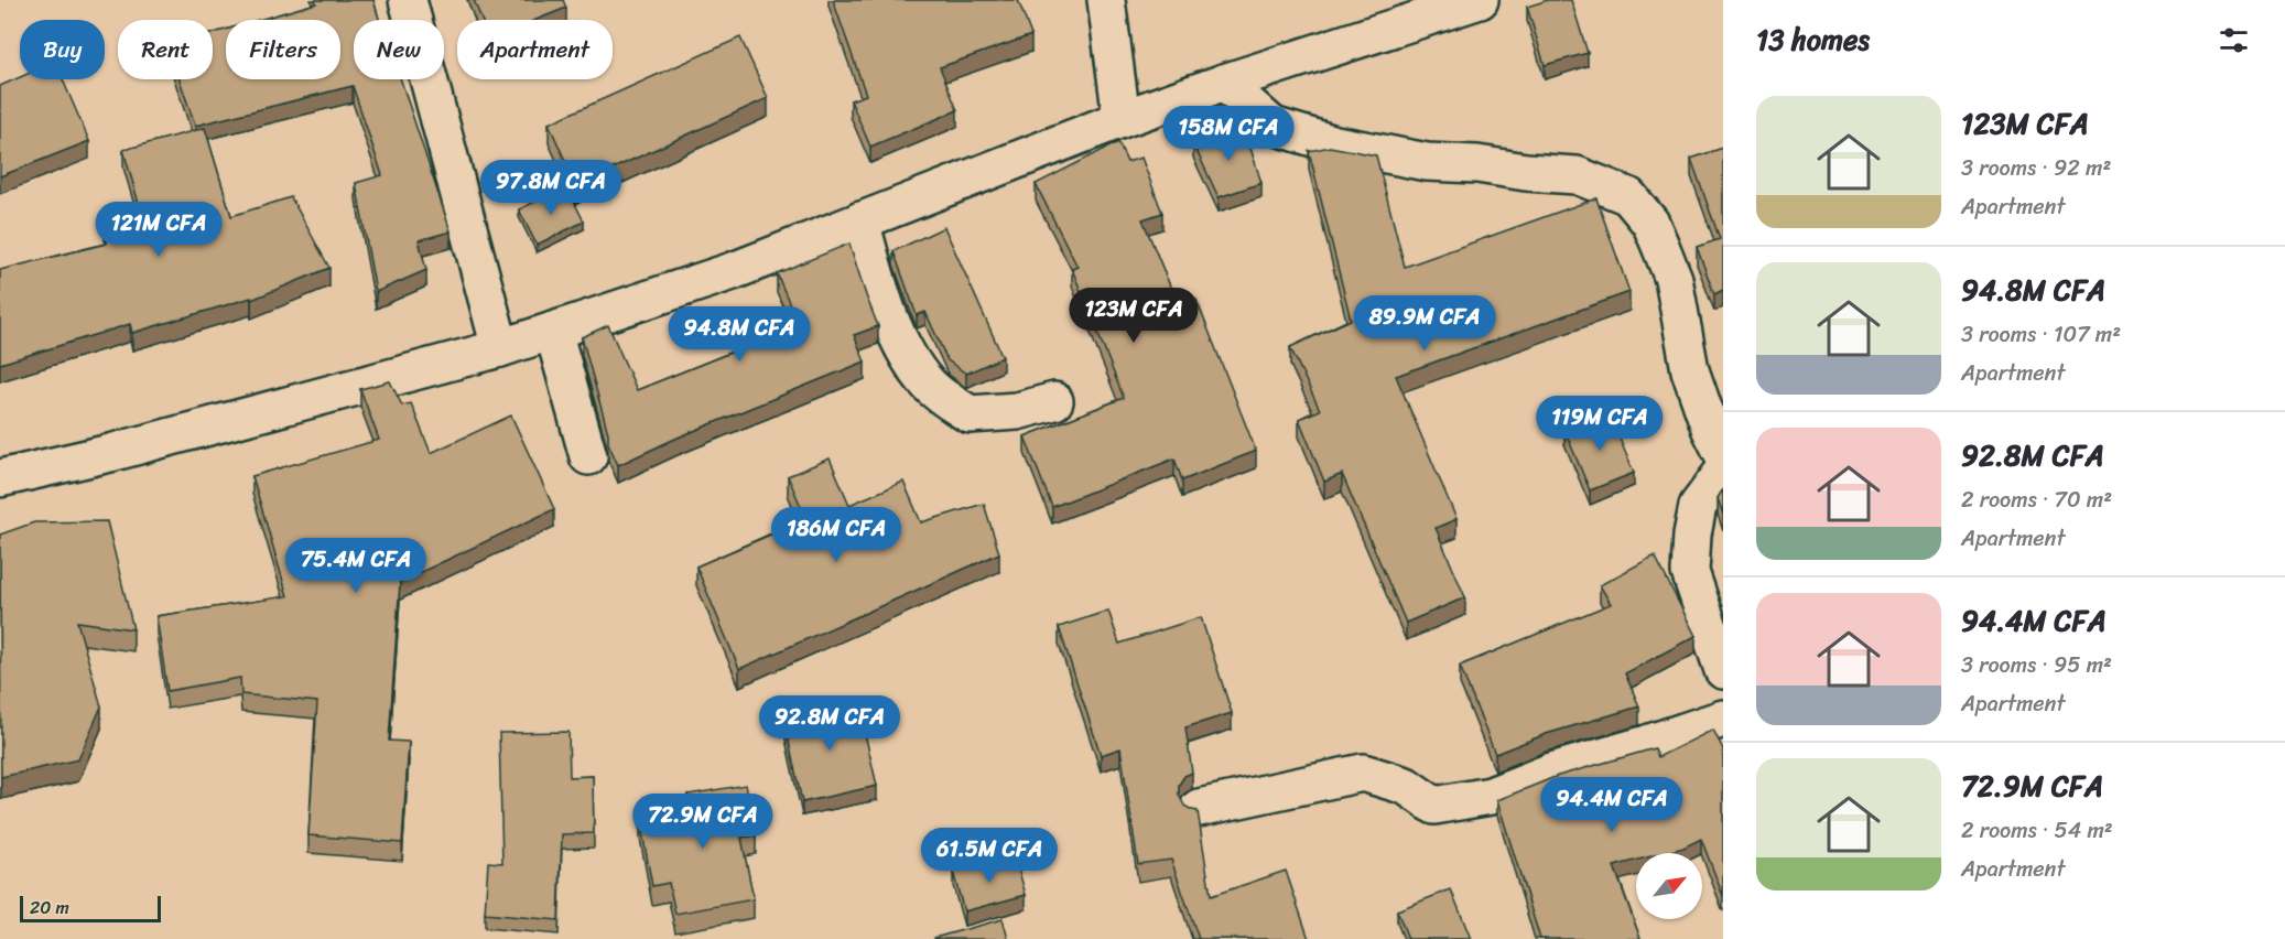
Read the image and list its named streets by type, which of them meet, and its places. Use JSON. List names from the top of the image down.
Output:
{
  "scale_bar": "20 m",
  "north": "top right",
  "page": {
    "heading": "13 homes",
    "chip": [
      "Buy",
      "Rent",
      "Filters",
      "New",
      "Apartment"
    ],
    "list": [
      {
        "name": "123M CFA",
        "note": "3 rooms · 92 m² · Apartment"
      },
      {
        "name": "94.8M CFA",
        "note": "3 rooms · 107 m² · Apartment"
      },
      {
        "name": "92.8M CFA",
        "note": "2 rooms · 70 m² · Apartment"
      },
      {
        "name": "94.4M CFA",
        "note": "3 rooms · 95 m² · Apartment"
      },
      {
        "name": "72.9M CFA",
        "note": "2 rooms · 54 m² · Apartment"
      }
    ],
    "price": [
      "158M CFA",
      "97.8M CFA",
      "121M CFA",
      "123M CFA",
      "89.9M CFA",
      "94.8M CFA",
      "119M CFA",
      "186M CFA",
      "75.4M CFA",
      "92.8M CFA",
      "94.4M CFA",
      "72.9M CFA",
      "61.5M CFA"
    ],
    "scale": "20 m"
  }
}
